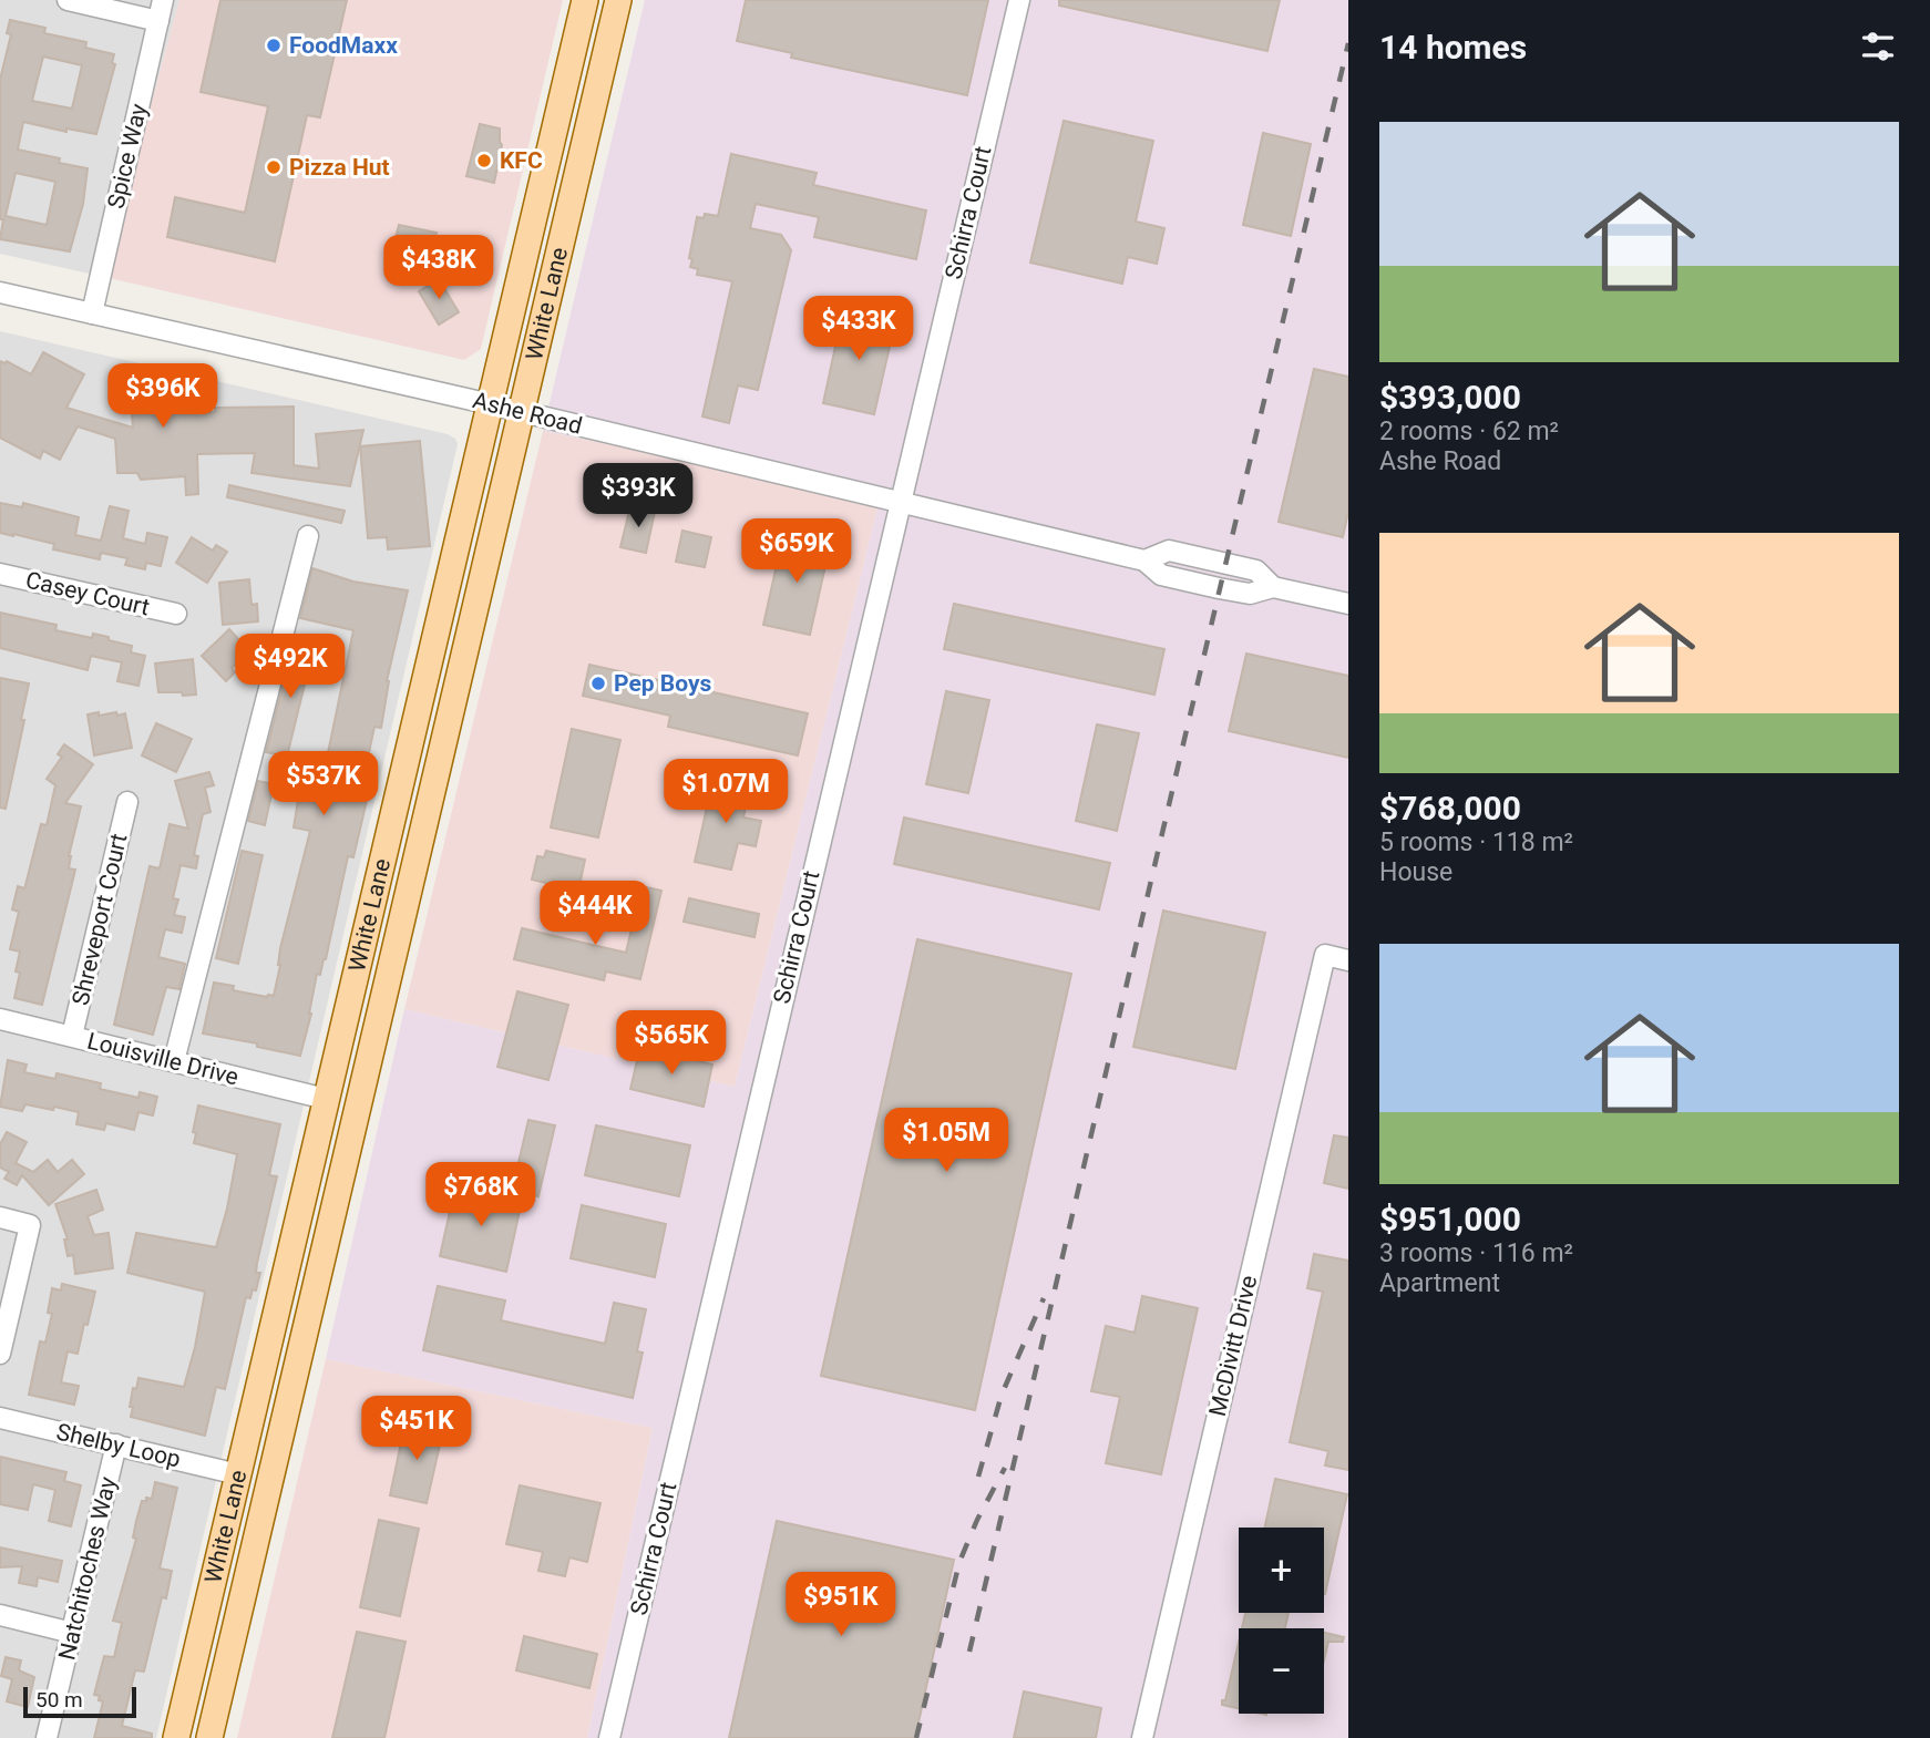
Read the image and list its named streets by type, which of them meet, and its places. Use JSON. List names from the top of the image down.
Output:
{
  "streets": {
    "main road": ["White Lane"],
    "street": [
      "Spice Way",
      "Schirra Court",
      "Ashe Road",
      "Casey Court",
      "Shreveport Court",
      "Louisville Drive",
      "McDivitt Drive",
      "Shelby Loop",
      "Natchitoches Way"
    ]
  },
  "crossings": [
    ["Spice Way", "Ashe Road"],
    ["Schirra Court", "Ashe Road"],
    ["White Lane", "Ashe Road"],
    ["White Lane", "Louisville Drive"],
    ["White Lane", "Shelby Loop"],
    ["Shreveport Court", "Louisville Drive"],
    ["Shelby Loop", "Natchitoches Way"]
  ],
  "places": [
    "FoodMaxx",
    "KFC",
    "Pizza Hut",
    "Pep Boys"
  ],
  "scale_bar": "50 m",
  "page": {
    "heading": "14 homes",
    "list": [
      {
        "name": "$393,000",
        "note": "2 rooms · 62 m² · Ashe Road"
      },
      {
        "name": "$768,000",
        "note": "5 rooms · 118 m² · House"
      },
      {
        "name": "$951,000",
        "note": "3 rooms · 116 m² · Apartment"
      }
    ],
    "price": [
      "$438K",
      "$433K",
      "$396K",
      "$393K",
      "$659K",
      "$492K",
      "$537K",
      "$1.07M",
      "$444K",
      "$565K",
      "$1.05M",
      "$768K",
      "$451K",
      "$951K"
    ],
    "map_buttons": ["+", "−"],
    "scale": "50 m"
  }
}
